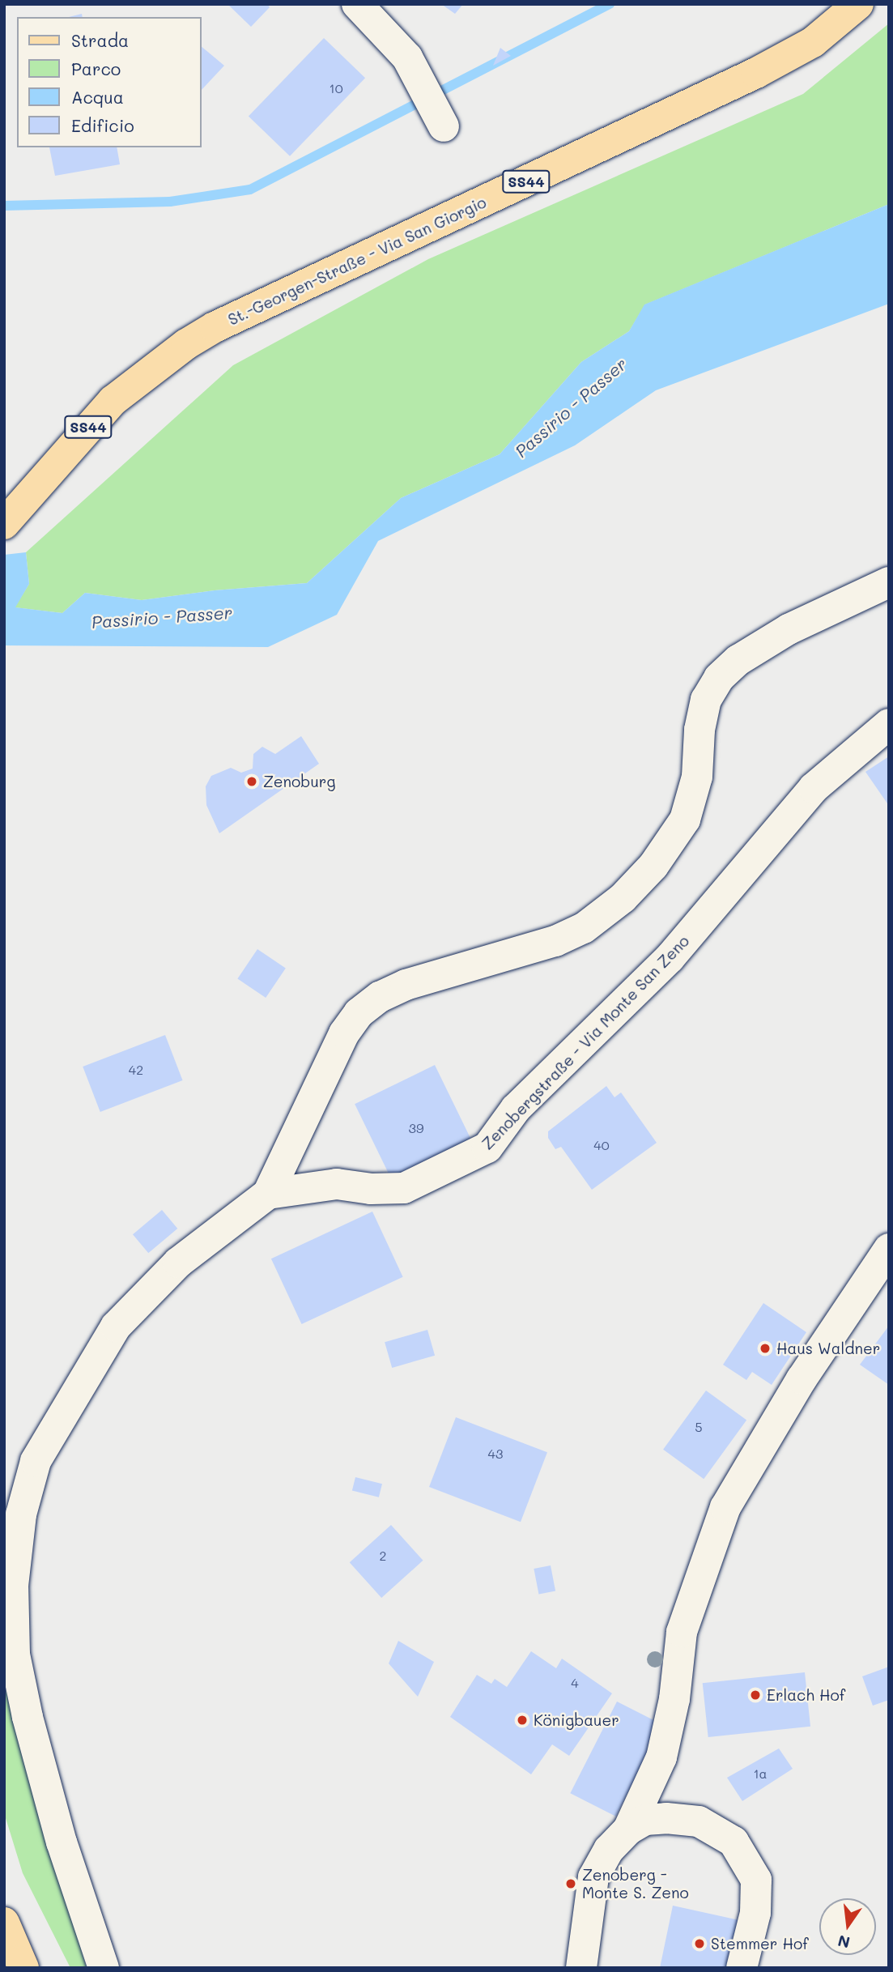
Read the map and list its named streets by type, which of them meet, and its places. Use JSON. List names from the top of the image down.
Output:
{
  "streets": {
    "main road": ["SS44", "St.-Georgen-Straße - Via San Giorgio"],
    "street": ["Zenobergstraße - Via Monte San Zeno"]
  },
  "water": ["Passirio - Passer"],
  "places": [
    "Zenoburg",
    "Haus Waldner",
    "Erlach Hof",
    "Königbauer",
    "Zenoberg - Monte S. Zeno",
    "Stemmer Hof"
  ],
  "house_numbers": [
    "10",
    "42",
    "39",
    "40",
    "5",
    "43",
    "2",
    "4",
    "1a"
  ],
  "legend": [
    "Strada",
    "Parco",
    "Acqua",
    "Edificio"
  ],
  "north": "bottom"
}
